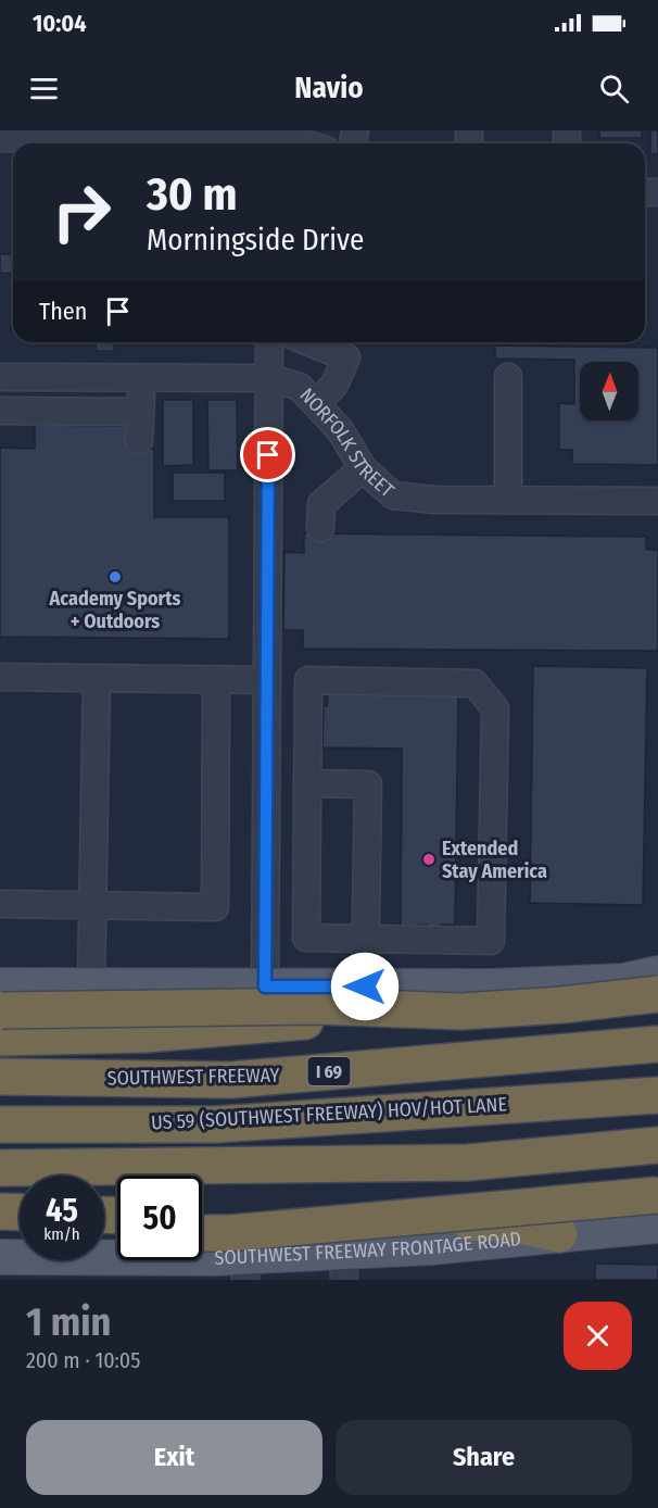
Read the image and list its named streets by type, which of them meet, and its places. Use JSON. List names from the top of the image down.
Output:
{
  "streets": {
    "highway": ["I 69", "SOUTHWEST FREEWAY", "US 59 (SOUTHWEST FREEWAY) HOV/HOT LANE"],
    "main road": ["SOUTHWEST FREEWAY FRONTAGE ROAD"],
    "street": ["NORFOLK STREET"]
  },
  "places": ["Academy Sports + Outdoors", "Extended Stay America"],
  "north": "top",
  "page": {
    "status": "10:04",
    "header": "Navio",
    "turn": ["30 m", "Morningside Drive"],
    "then": "Then",
    "speed": "45 km/h",
    "limit": "50",
    "heading": ["1 min", "200 m · 10:05"],
    "buttons": ["Exit", "Share"]
  }
}
